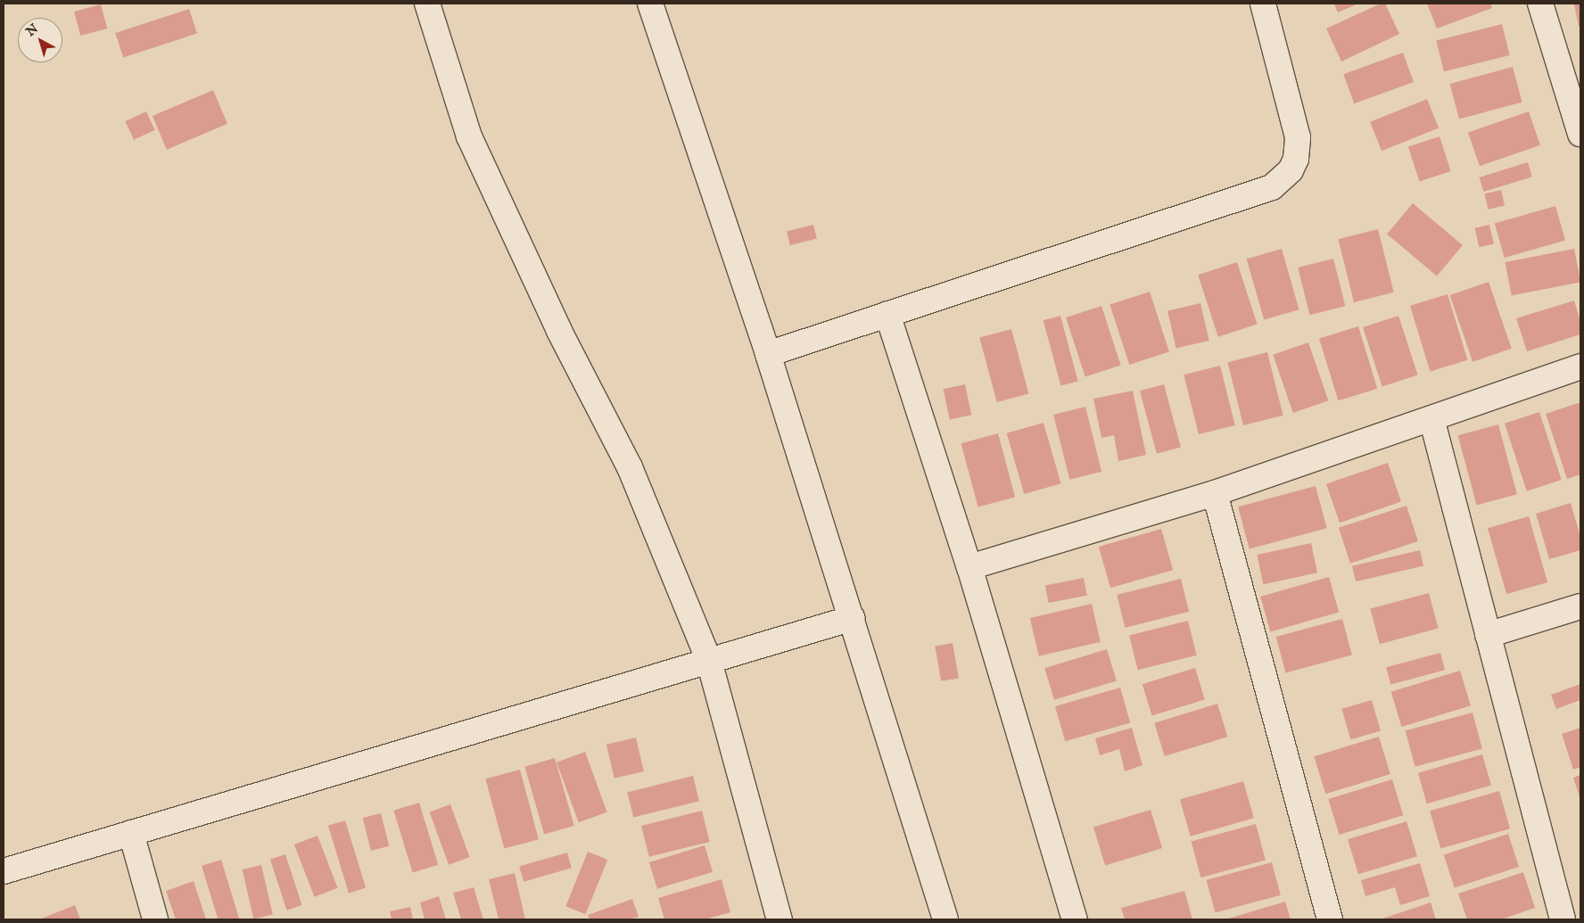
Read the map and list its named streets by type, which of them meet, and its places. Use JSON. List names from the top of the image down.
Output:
{
  "north": "top left"
}
